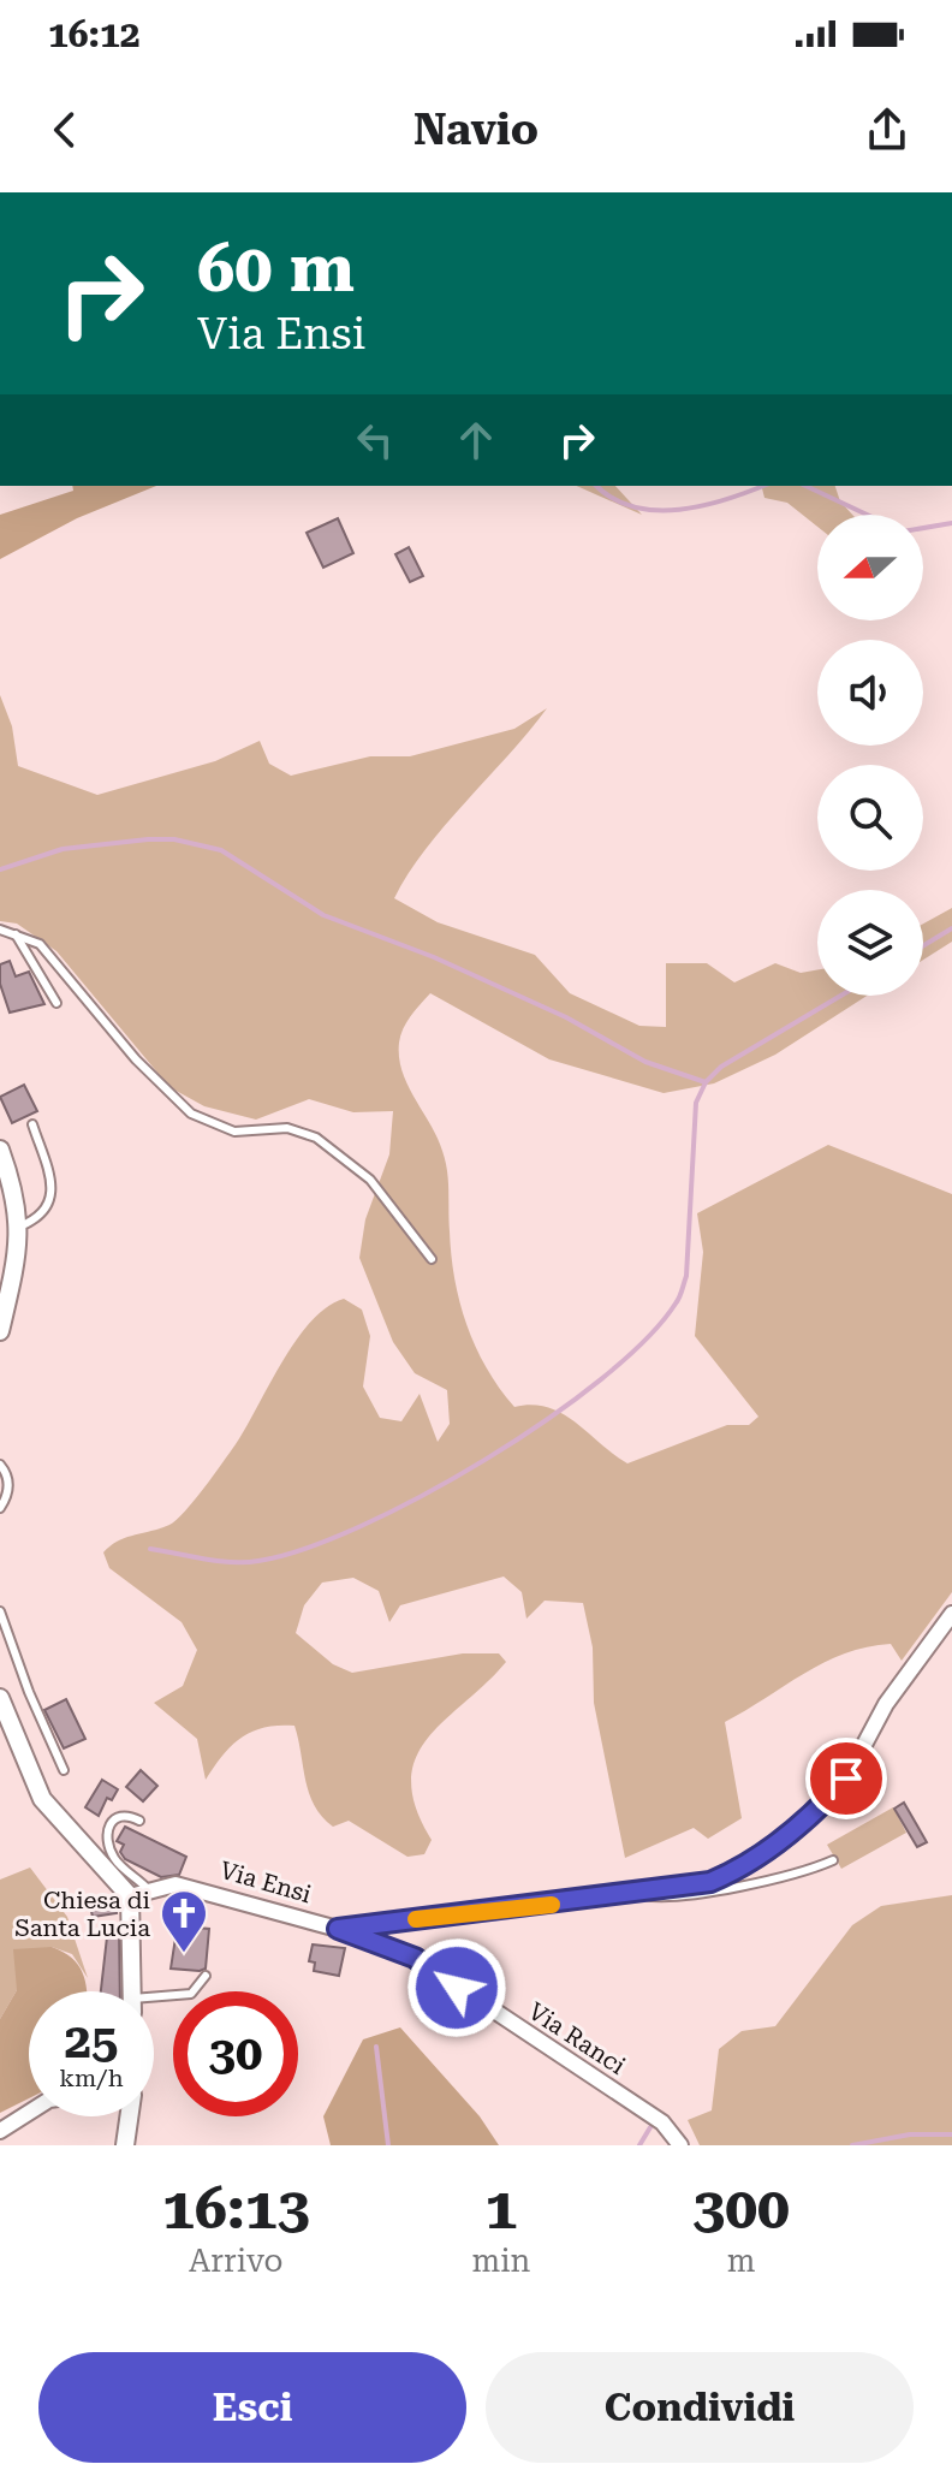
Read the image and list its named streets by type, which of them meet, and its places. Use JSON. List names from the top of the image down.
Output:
{
  "streets": {
    "street": ["Via Ensi", "Via Ranci"]
  },
  "crossings": [
    ["Via Ensi", "Via Ranci"]
  ],
  "places": {
    "church": ["Chiesa di Santa Lucia"]
  },
  "north": "left",
  "page": {
    "status": "16:12",
    "header": "Navio",
    "turn": ["60 m", "Via Ensi"],
    "speed": "25 km/h",
    "limit": "30",
    "eta": [
      "16:13",
      "Arrivo",
      "1",
      "min",
      "300",
      "m"
    ],
    "buttons": ["Esci", "Condividi"]
  }
}
